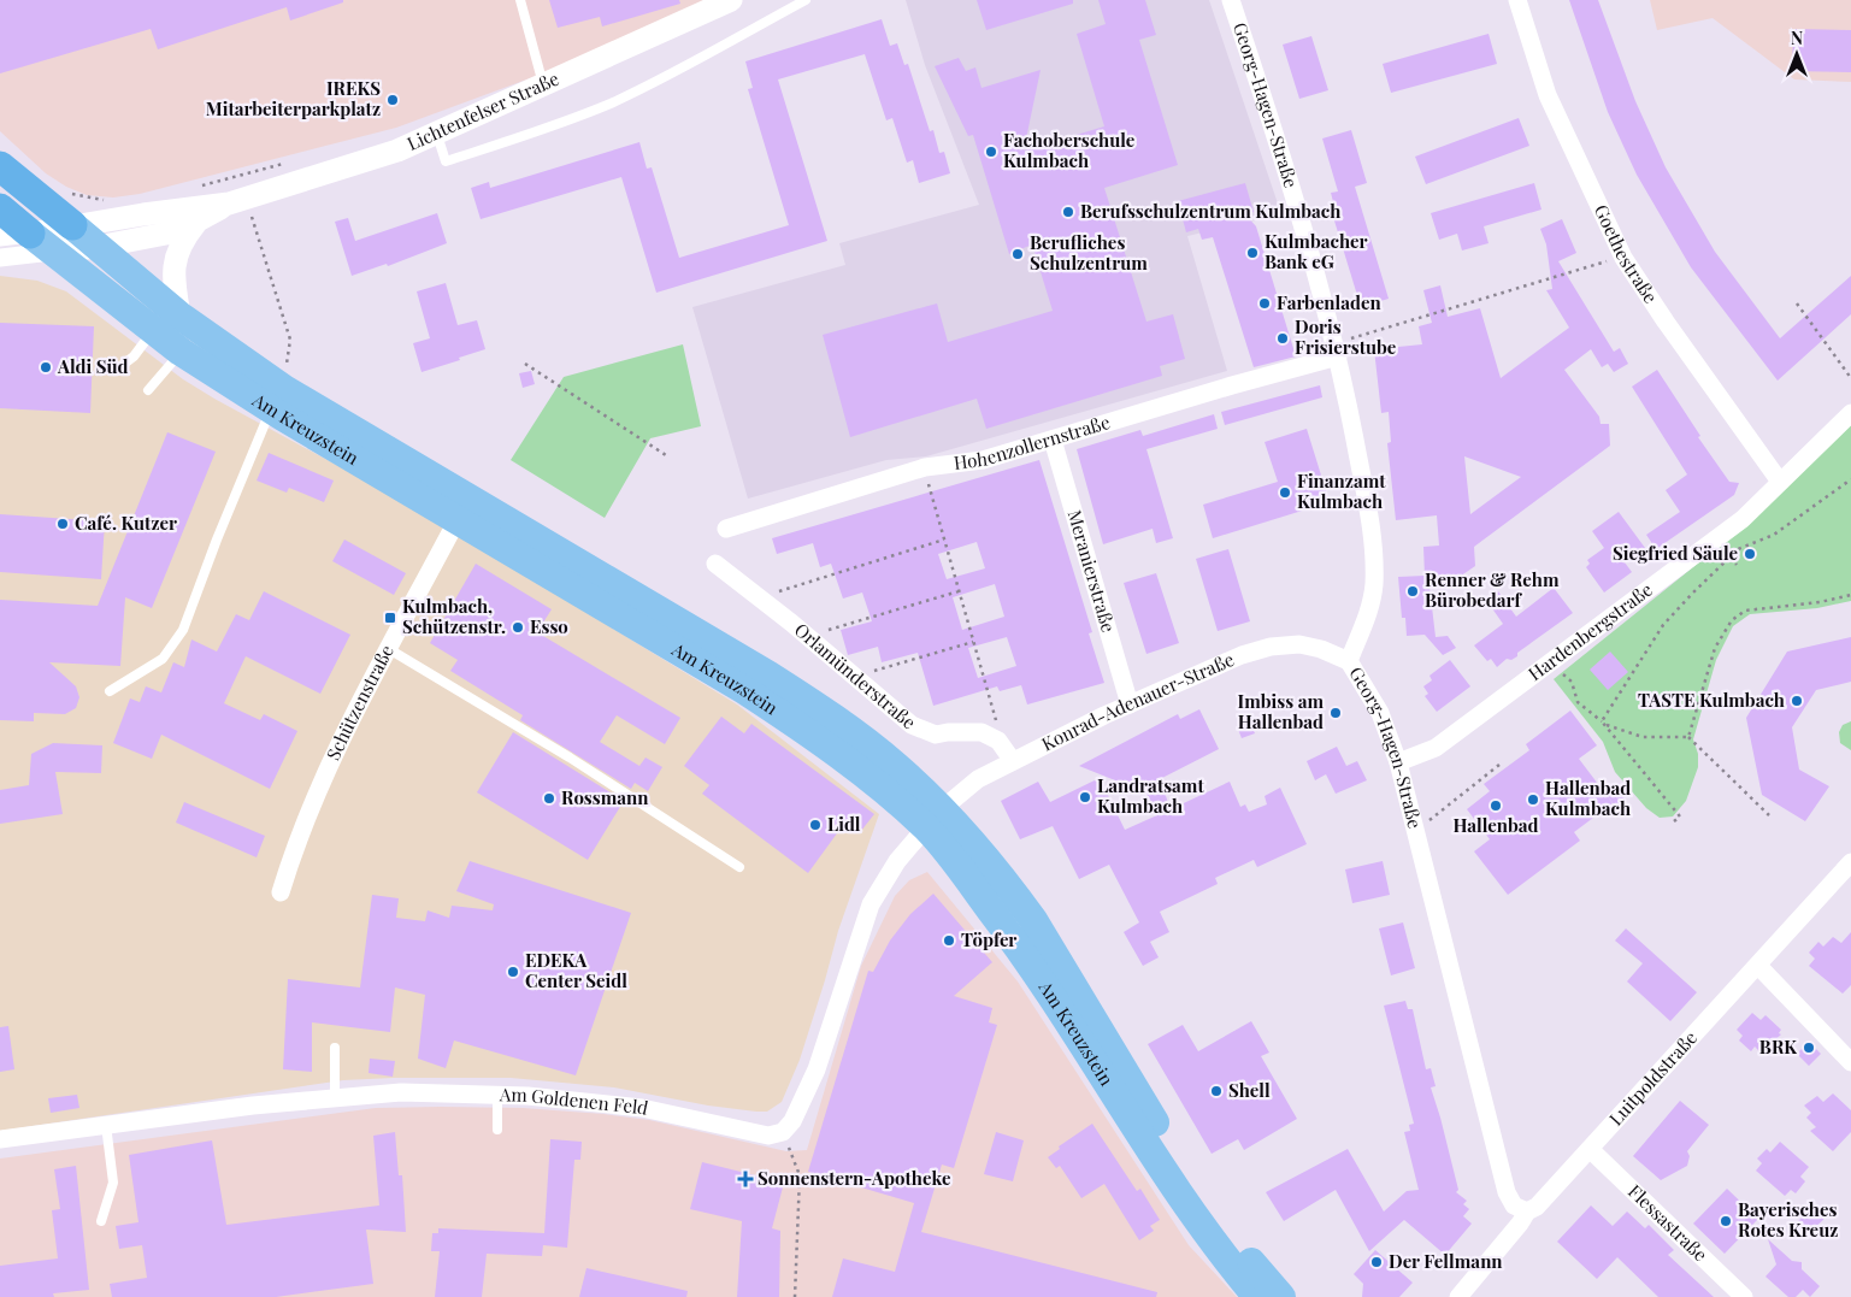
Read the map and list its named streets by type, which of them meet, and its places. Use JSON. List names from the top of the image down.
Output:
{
  "streets": {
    "main road": ["Am Kreuzstein"],
    "street": [
      "Georg-Hagen-Straße",
      "Lichtenfelser Straße",
      "Goethestraße",
      "Hohenzollernstraße",
      "Meranierstraße",
      "Hardenbergstraße",
      "Orlamünderstraße",
      "Konrad-Adenauer-Straße",
      "Schützenstraße",
      "Luitpoldstraße",
      "Am Goldenen Feld",
      "Flessastraße"
    ]
  },
  "crossings": [
    ["Georg-Hagen-Straße", "Hohenzollernstraße"],
    ["Georg-Hagen-Straße", "Hardenbergstraße"],
    ["Georg-Hagen-Straße", "Konrad-Adenauer-Straße"],
    ["Georg-Hagen-Straße", "Luitpoldstraße"],
    ["Lichtenfelser Straße", "Am Kreuzstein"],
    ["Goethestraße", "Hardenbergstraße"],
    ["Am Kreuzstein", "Konrad-Adenauer-Straße"],
    ["Am Kreuzstein", "Schützenstraße"],
    ["Hohenzollernstraße", "Meranierstraße"],
    ["Meranierstraße", "Konrad-Adenauer-Straße"],
    ["Orlamünderstraße", "Konrad-Adenauer-Straße"],
    ["Luitpoldstraße", "Flessastraße"]
  ],
  "places": {
    "other": [
      "IREKS Mitarbeiterparkplatz",
      "Fachoberschule Kulmbach",
      "Berufsschulzentrum Kulmbach",
      "Kulmbacher Bank eG",
      "Berufliches Schulzentrum",
      "Farbenladen",
      "Doris Frisierstube",
      "Aldi Süd",
      "Finanzamt Kulmbach",
      "Café. Kutzer",
      "Siegfried Säule",
      "Renner & Rehm Bürobedarf",
      "Esso",
      "TASTE Kulmbach",
      "Imbiss am Hallenbad",
      "Landratsamt Kulmbach",
      "Rossmann",
      "Hallenbad Kulmbach",
      "Hallenbad",
      "Lidl",
      "Töpfer",
      "EDEKA Center Seidl",
      "BRK",
      "Shell",
      "Bayerisches Rotes Kreuz",
      "Der Fellmann"
    ],
    "transit": ["Kulmbach, Schützenstr."],
    "health": ["Sonnenstern-Apotheke"]
  },
  "north": "top"
}
